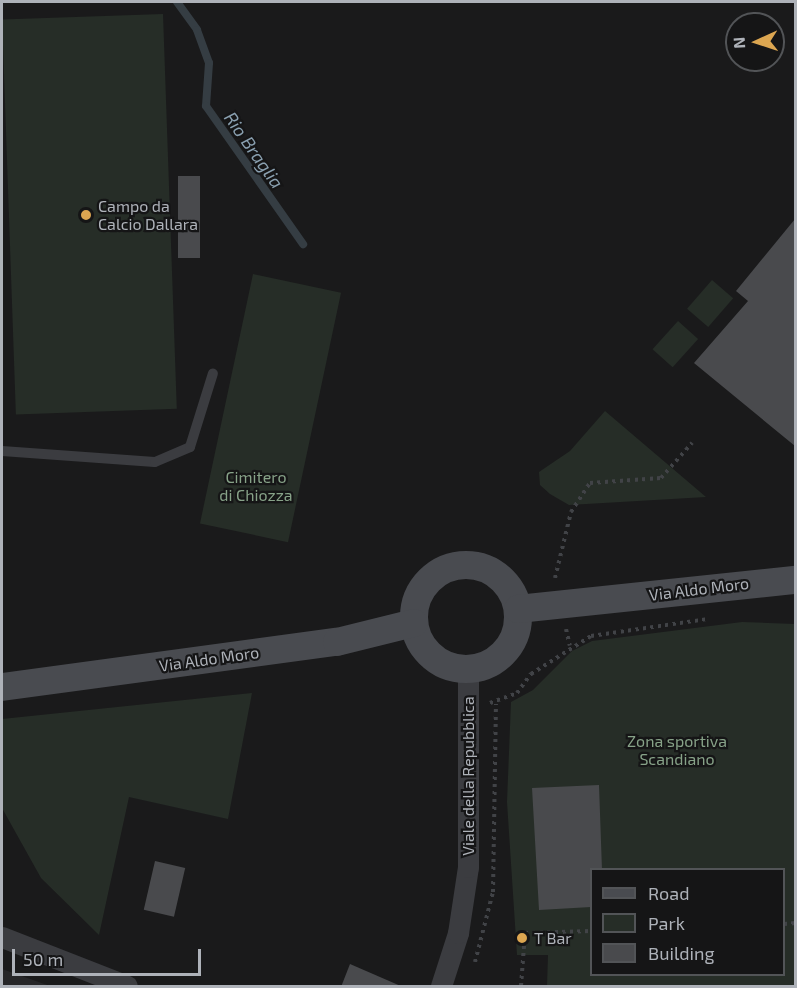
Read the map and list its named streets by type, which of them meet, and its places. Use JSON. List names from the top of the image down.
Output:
{
  "streets": {
    "main road": ["Via Aldo Moro"],
    "street": ["Viale della Repubblica"]
  },
  "crossings": [
    ["Via Aldo Moro", "Viale della Repubblica"]
  ],
  "water": ["Rio Braglia"],
  "parks": ["Cimitero di Chiozza", "Zona sportiva Scandiano"],
  "places": ["Campo da Calcio Dallara", "T Bar"],
  "legend": ["Road", "Park", "Building"],
  "scale_bar": "50 m",
  "north": "left"
}
